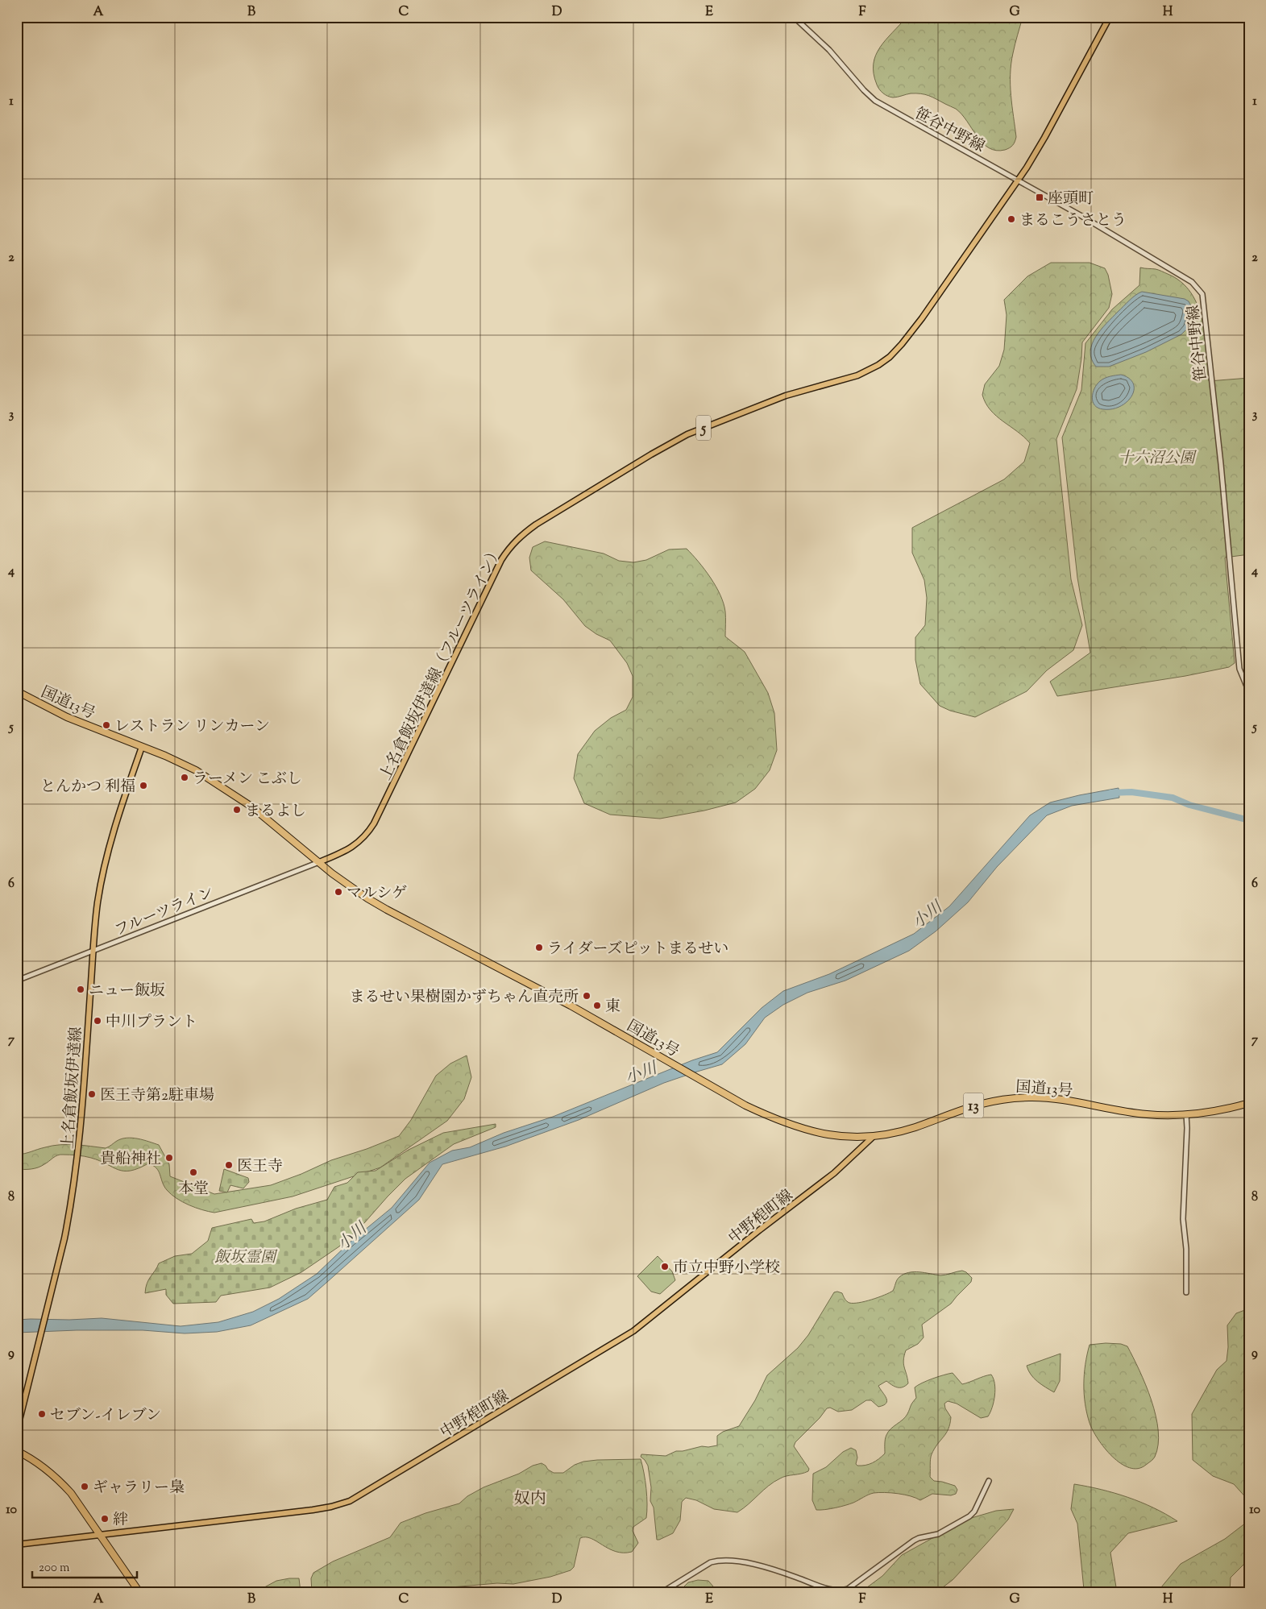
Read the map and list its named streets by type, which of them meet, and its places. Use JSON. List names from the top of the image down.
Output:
{
  "streets": {
    "highway": ["国道13号", "13"],
    "main road": [
      "5",
      "上名倉飯坂伊達線（フルーツライン）",
      "上名倉飯坂伊達線",
      "中野梍町線"
    ],
    "street": ["笹谷中野線", "フルーツライン"]
  },
  "crossings": [
    ["笹谷中野線", "上名倉飯坂伊達線（フルーツライン）"],
    ["上名倉飯坂伊達線（フルーツライン）", "国道13号"],
    ["上名倉飯坂伊達線（フルーツライン）", "フルーツライン"],
    ["国道13号", "フルーツライン"],
    ["国道13号", "上名倉飯坂伊達線"],
    ["国道13号", "中野梍町線"],
    ["フルーツライン", "上名倉飯坂伊達線"]
  ],
  "districts": ["奴内"],
  "water": ["小川"],
  "parks": ["十六沼公園", "飯坂霊園"],
  "places": {
    "transit": ["座頭町"],
    "other": [
      "まるこうさとう",
      "レストラン リンカーン",
      "ラーメン こぶし",
      "とんかつ 利福",
      "まるよし",
      "マルシゲ",
      "ライダーズピットまるせい",
      "ニュー飯坂",
      "まるせい果樹園かずちゃん直売所",
      "東",
      "中川プラント",
      "医王寺第2駐車場",
      "貴船神社",
      "医王寺",
      "本堂",
      "市立中野小学校",
      "セブン-イレブン",
      "ギャラリー梟",
      "絆"
    ]
  },
  "scale_bar": "200 m",
  "grid": {
    "columns": [
      "A",
      "B",
      "C",
      "D",
      "E",
      "F",
      "G",
      "H"
    ],
    "rows": [
      "1",
      "2",
      "3",
      "4",
      "5",
      "6",
      "7",
      "8",
      "9",
      "10"
    ]
  }
}
